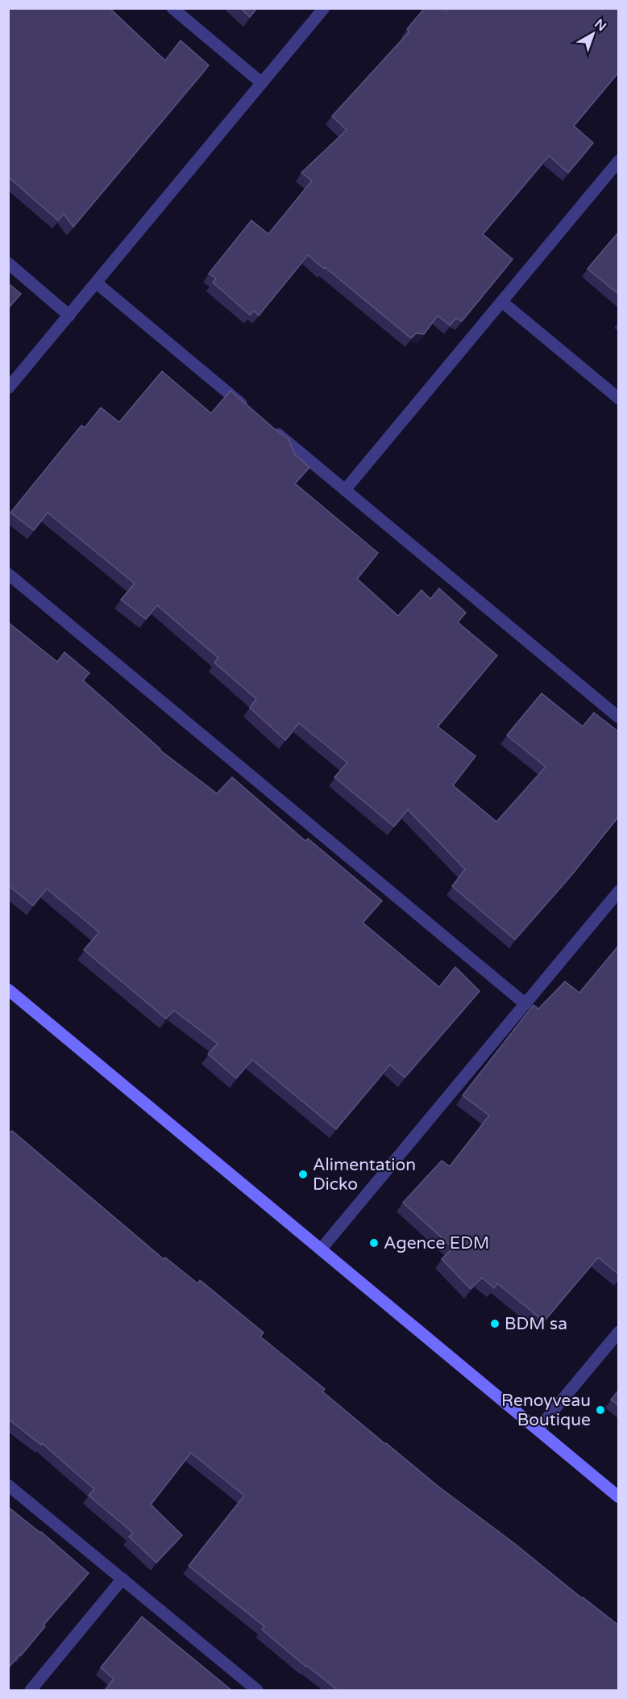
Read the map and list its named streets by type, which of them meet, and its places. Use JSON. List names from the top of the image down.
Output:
{
  "places": [
    "Alimentation Dicko",
    "Agence EDM",
    "BDM sa",
    "Renoyveau Boutique"
  ],
  "north": "top right"
}
